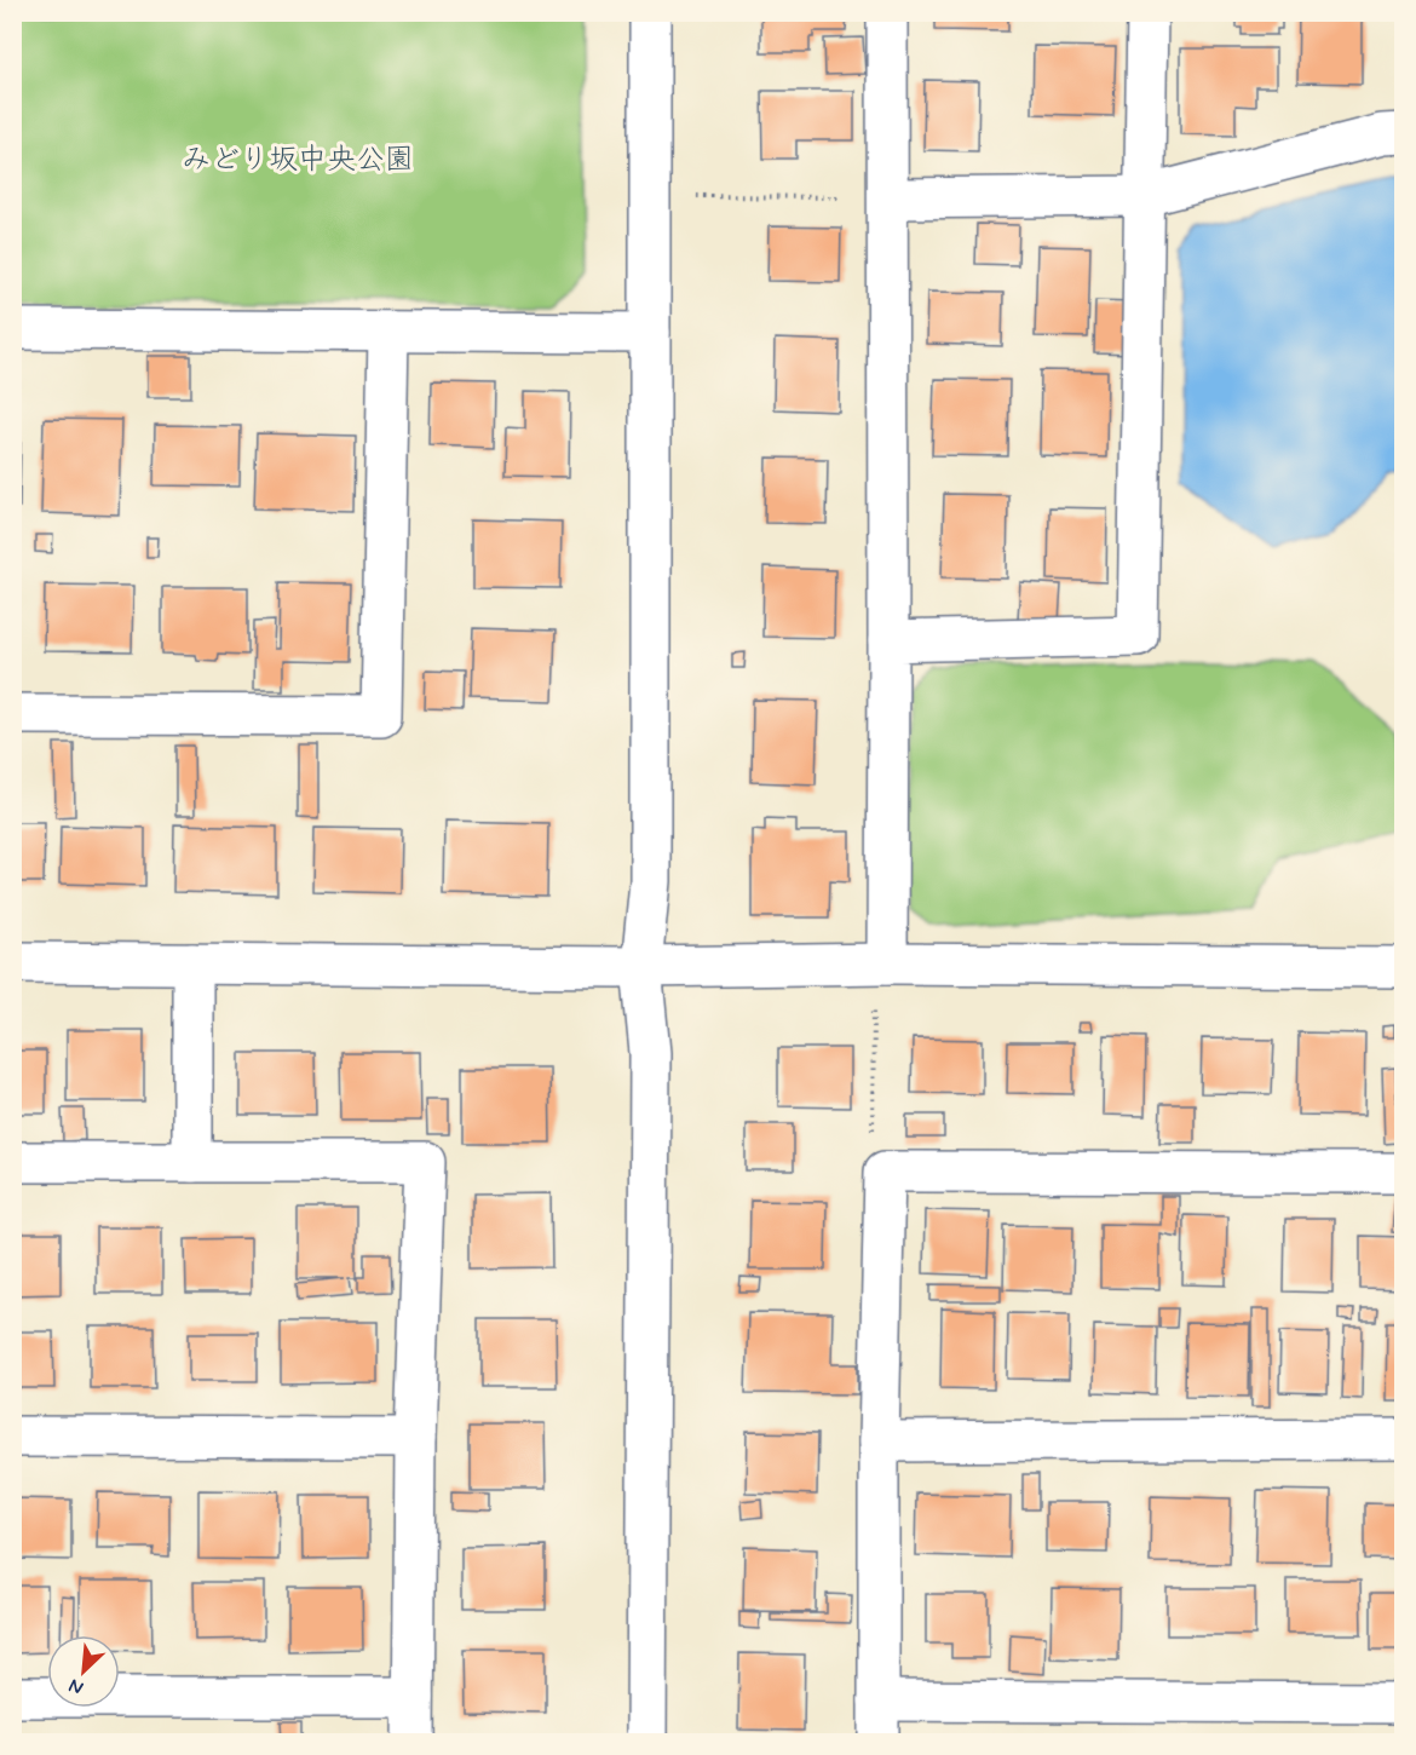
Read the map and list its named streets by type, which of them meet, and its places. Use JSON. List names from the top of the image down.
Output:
{
  "parks": ["みどり坂中央公園"],
  "north": "bottom left"
}
